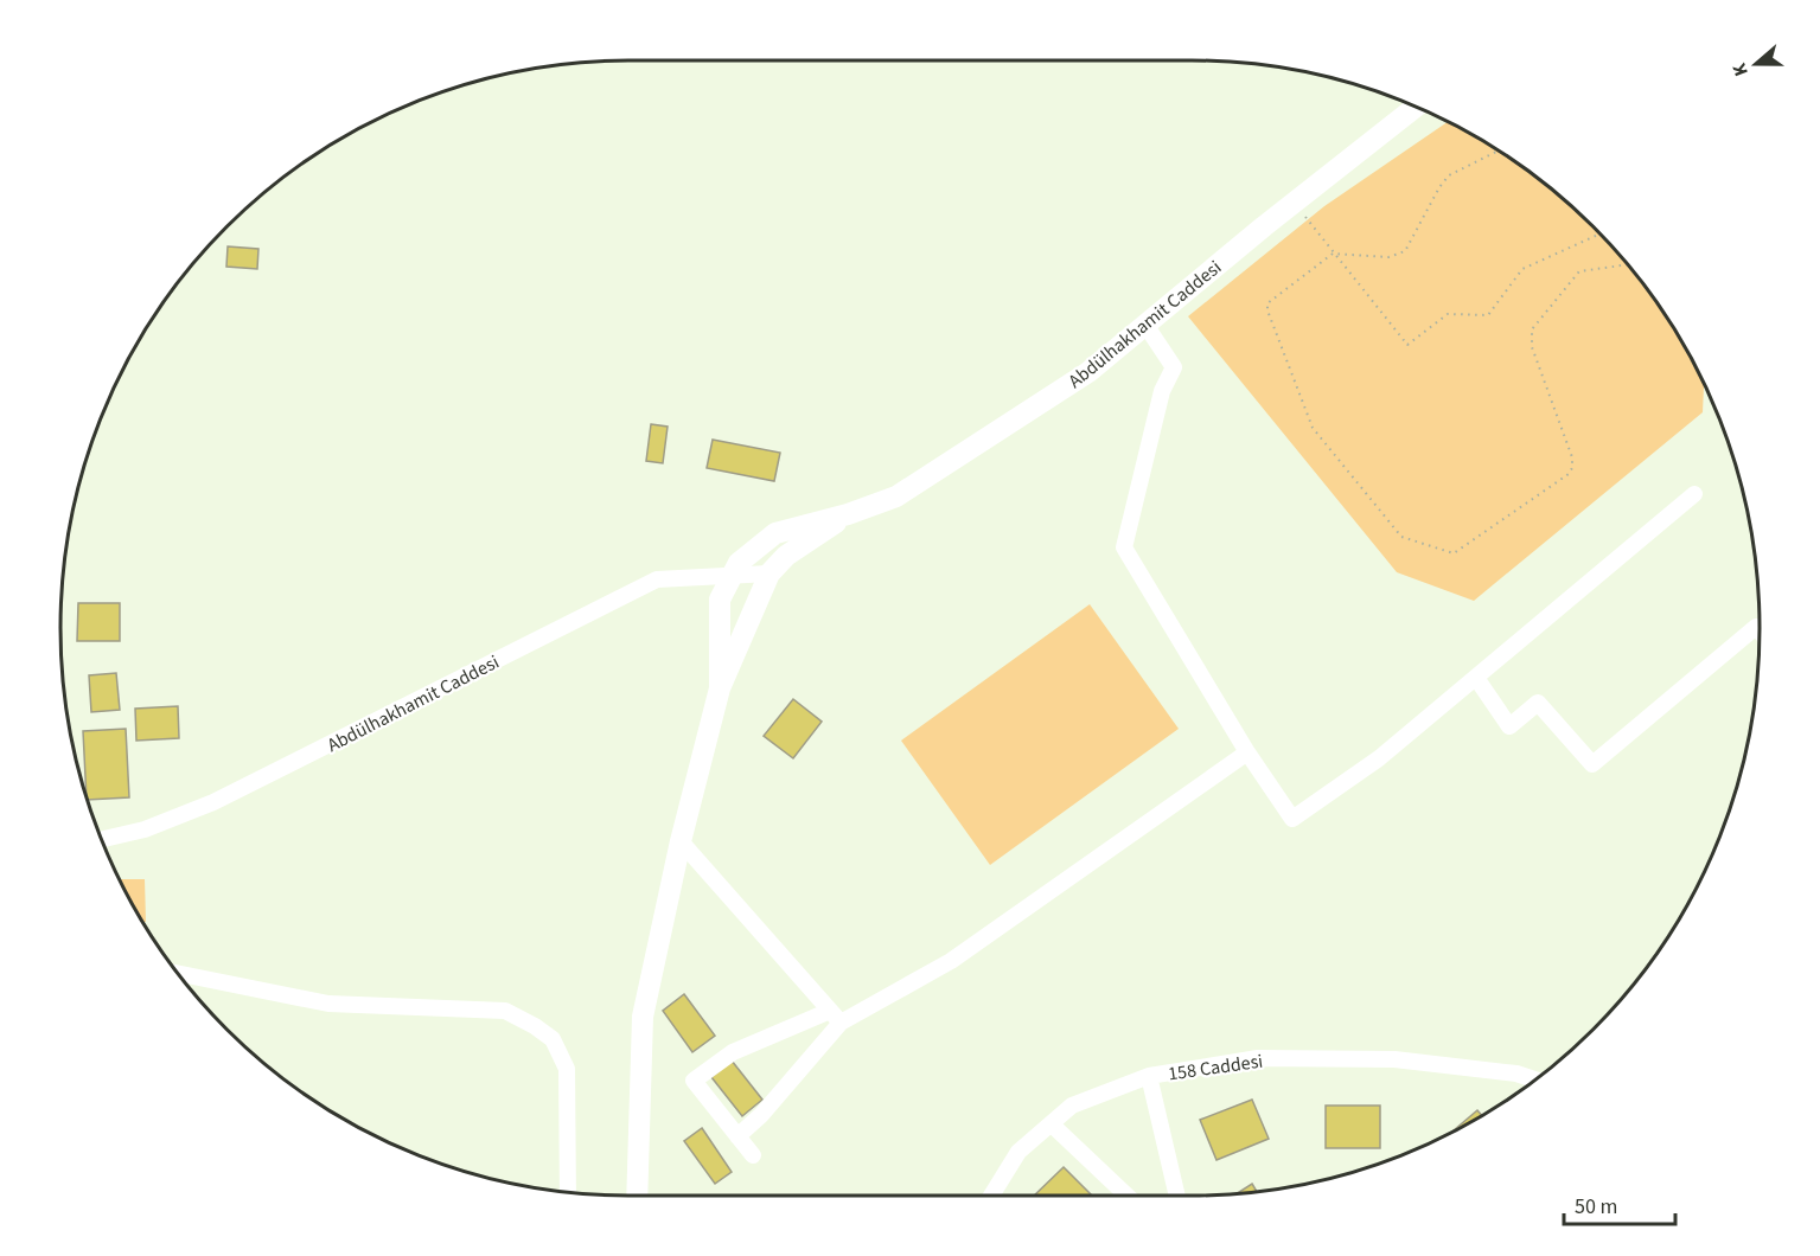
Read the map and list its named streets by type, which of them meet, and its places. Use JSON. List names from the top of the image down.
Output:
{
  "streets": {
    "main road": ["Abdülhakhamit Caddesi"],
    "street": ["158 Caddesi"]
  },
  "scale_bar": "50 m",
  "north": "left"
}
